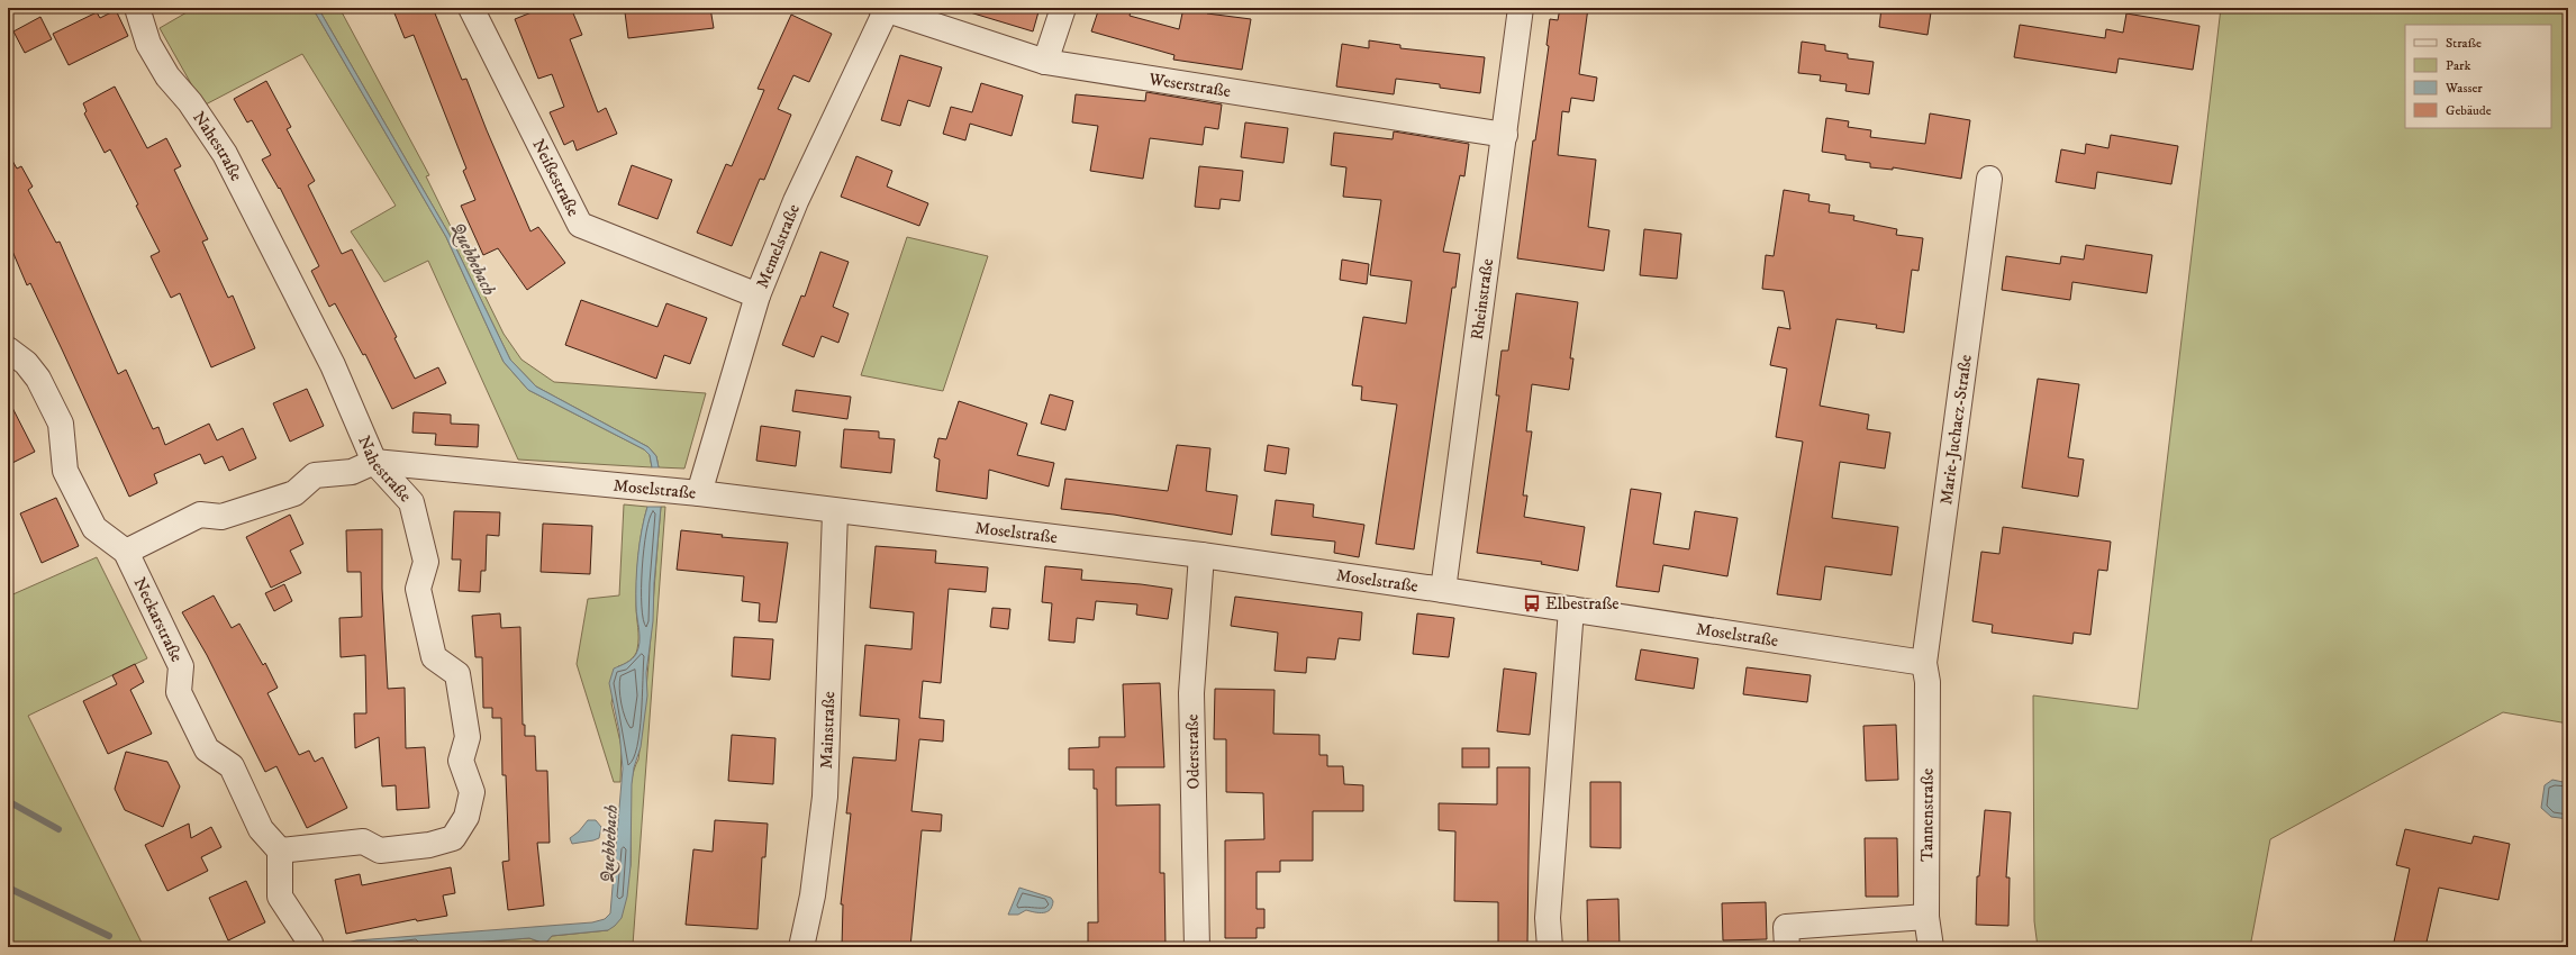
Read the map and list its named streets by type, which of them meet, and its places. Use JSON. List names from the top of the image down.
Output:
{
  "streets": {
    "street": [
      "Weserstraße",
      "Nahestraße",
      "Neißestraße",
      "Memelstraße",
      "Rheinstraße",
      "Marie-Juchacz-Straße",
      "Moselstraße",
      "Neckarstraße",
      "Mainstraße",
      "Oderstraße",
      "Tannenstraße"
    ]
  },
  "crossings": [
    ["Weserstraße", "Memelstraße"],
    ["Weserstraße", "Rheinstraße"],
    ["Nahestraße", "Moselstraße"],
    ["Nahestraße", "Neckarstraße"],
    ["Neißestraße", "Memelstraße"],
    ["Memelstraße", "Moselstraße"],
    ["Rheinstraße", "Moselstraße"],
    ["Marie-Juchacz-Straße", "Moselstraße"],
    ["Marie-Juchacz-Straße", "Tannenstraße"],
    ["Moselstraße", "Neckarstraße"],
    ["Moselstraße", "Mainstraße"],
    ["Moselstraße", "Oderstraße"],
    ["Moselstraße", "Tannenstraße"]
  ],
  "water": ["Quebbebach"],
  "places": {
    "bus stop": ["Elbestraße"]
  },
  "legend": [
    "Straße",
    "Park",
    "Wasser",
    "Gebäude"
  ]
}
